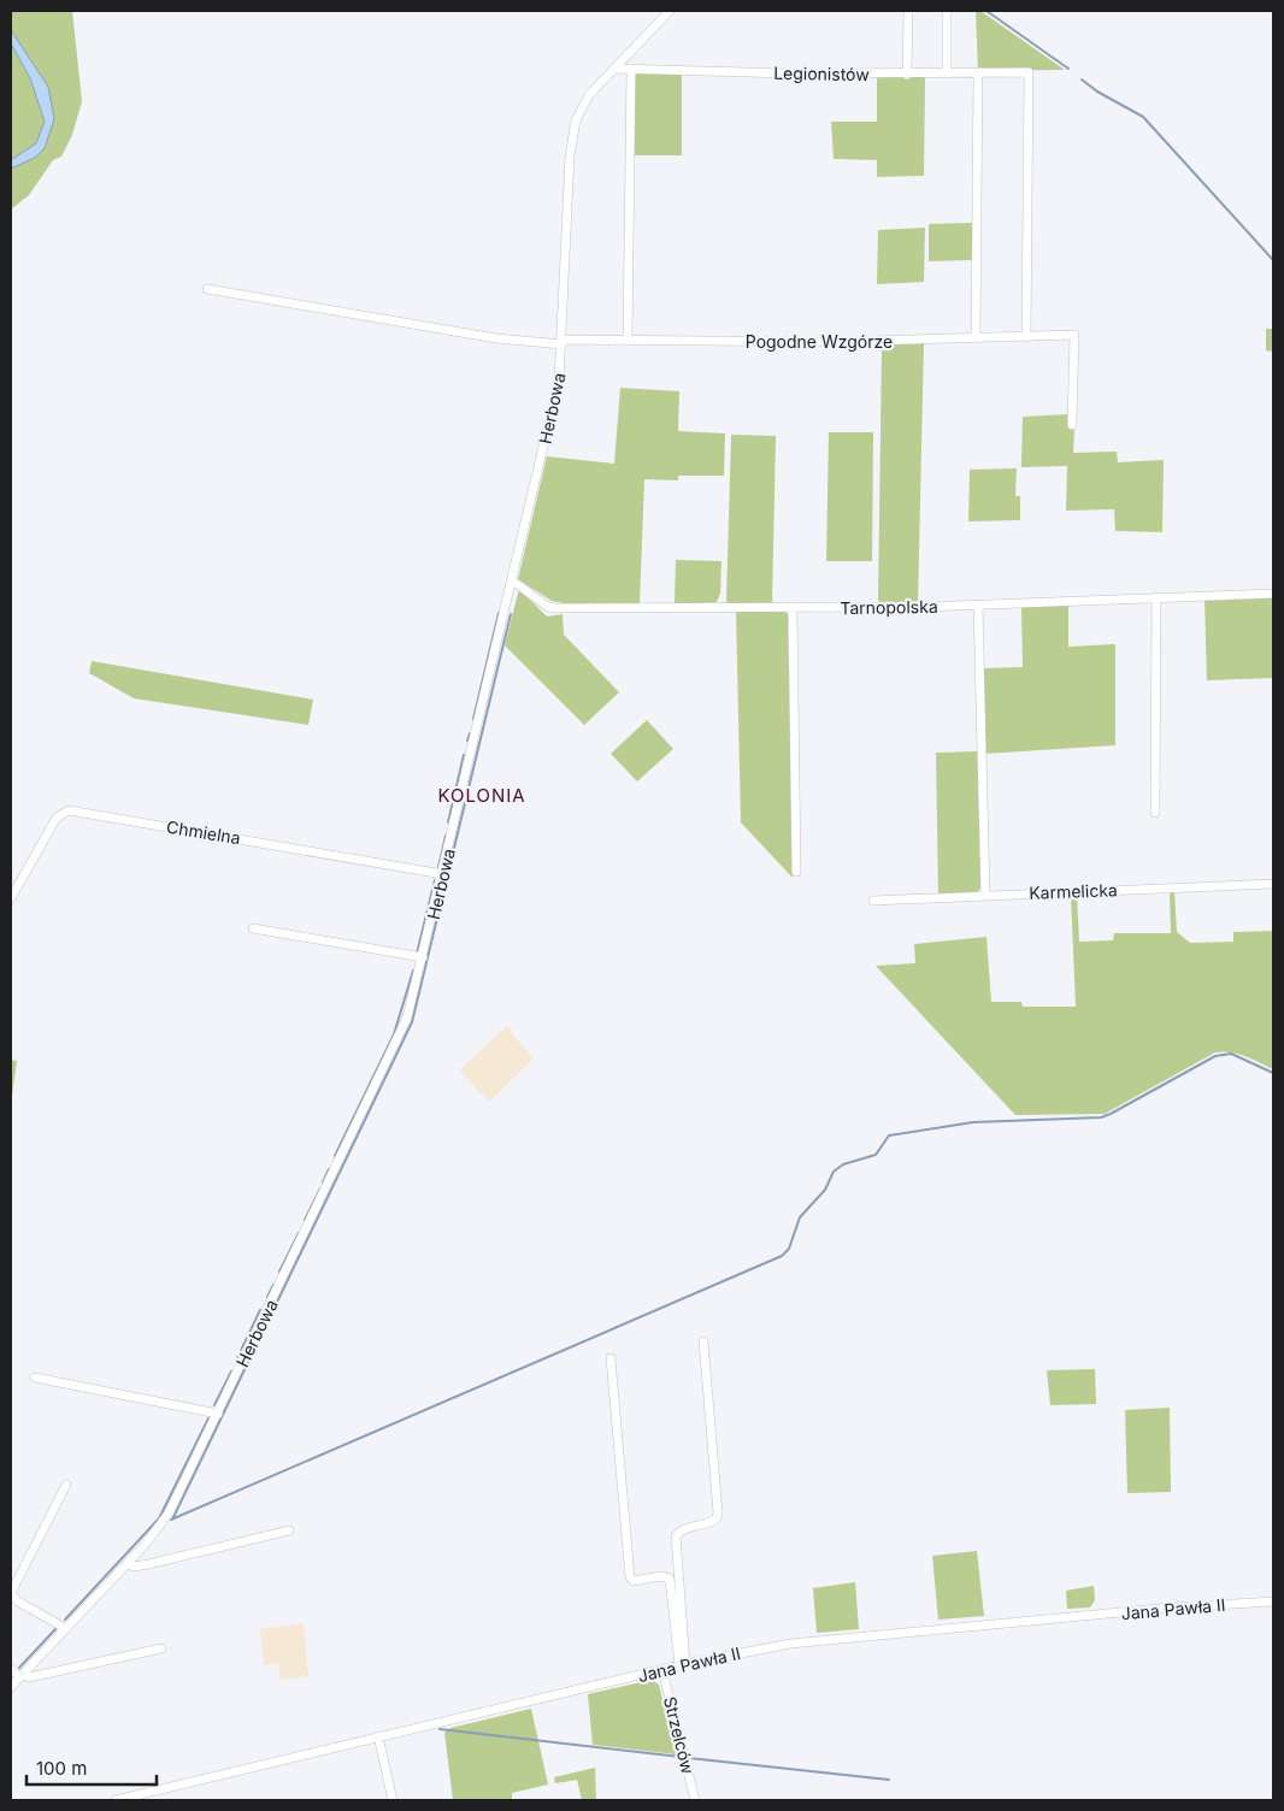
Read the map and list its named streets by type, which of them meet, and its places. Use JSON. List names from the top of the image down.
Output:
{
  "streets": {
    "street": [
      "Legionistów",
      "Pogodne Wzgórze",
      "Herbowa",
      "Tarnopolska",
      "Chmielna",
      "Karmelicka",
      "Jana Pawła II",
      "Strzelców"
    ]
  },
  "crossings": [
    ["Legionistów", "Pogodne Wzgórze"],
    ["Legionistów", "Herbowa"],
    ["Pogodne Wzgórze", "Herbowa"],
    ["Herbowa", "Tarnopolska"],
    ["Herbowa", "Chmielna"],
    ["Jana Pawła II", "Strzelców"]
  ],
  "districts": ["KOLONIA"],
  "scale_bar": "100 m"
}
